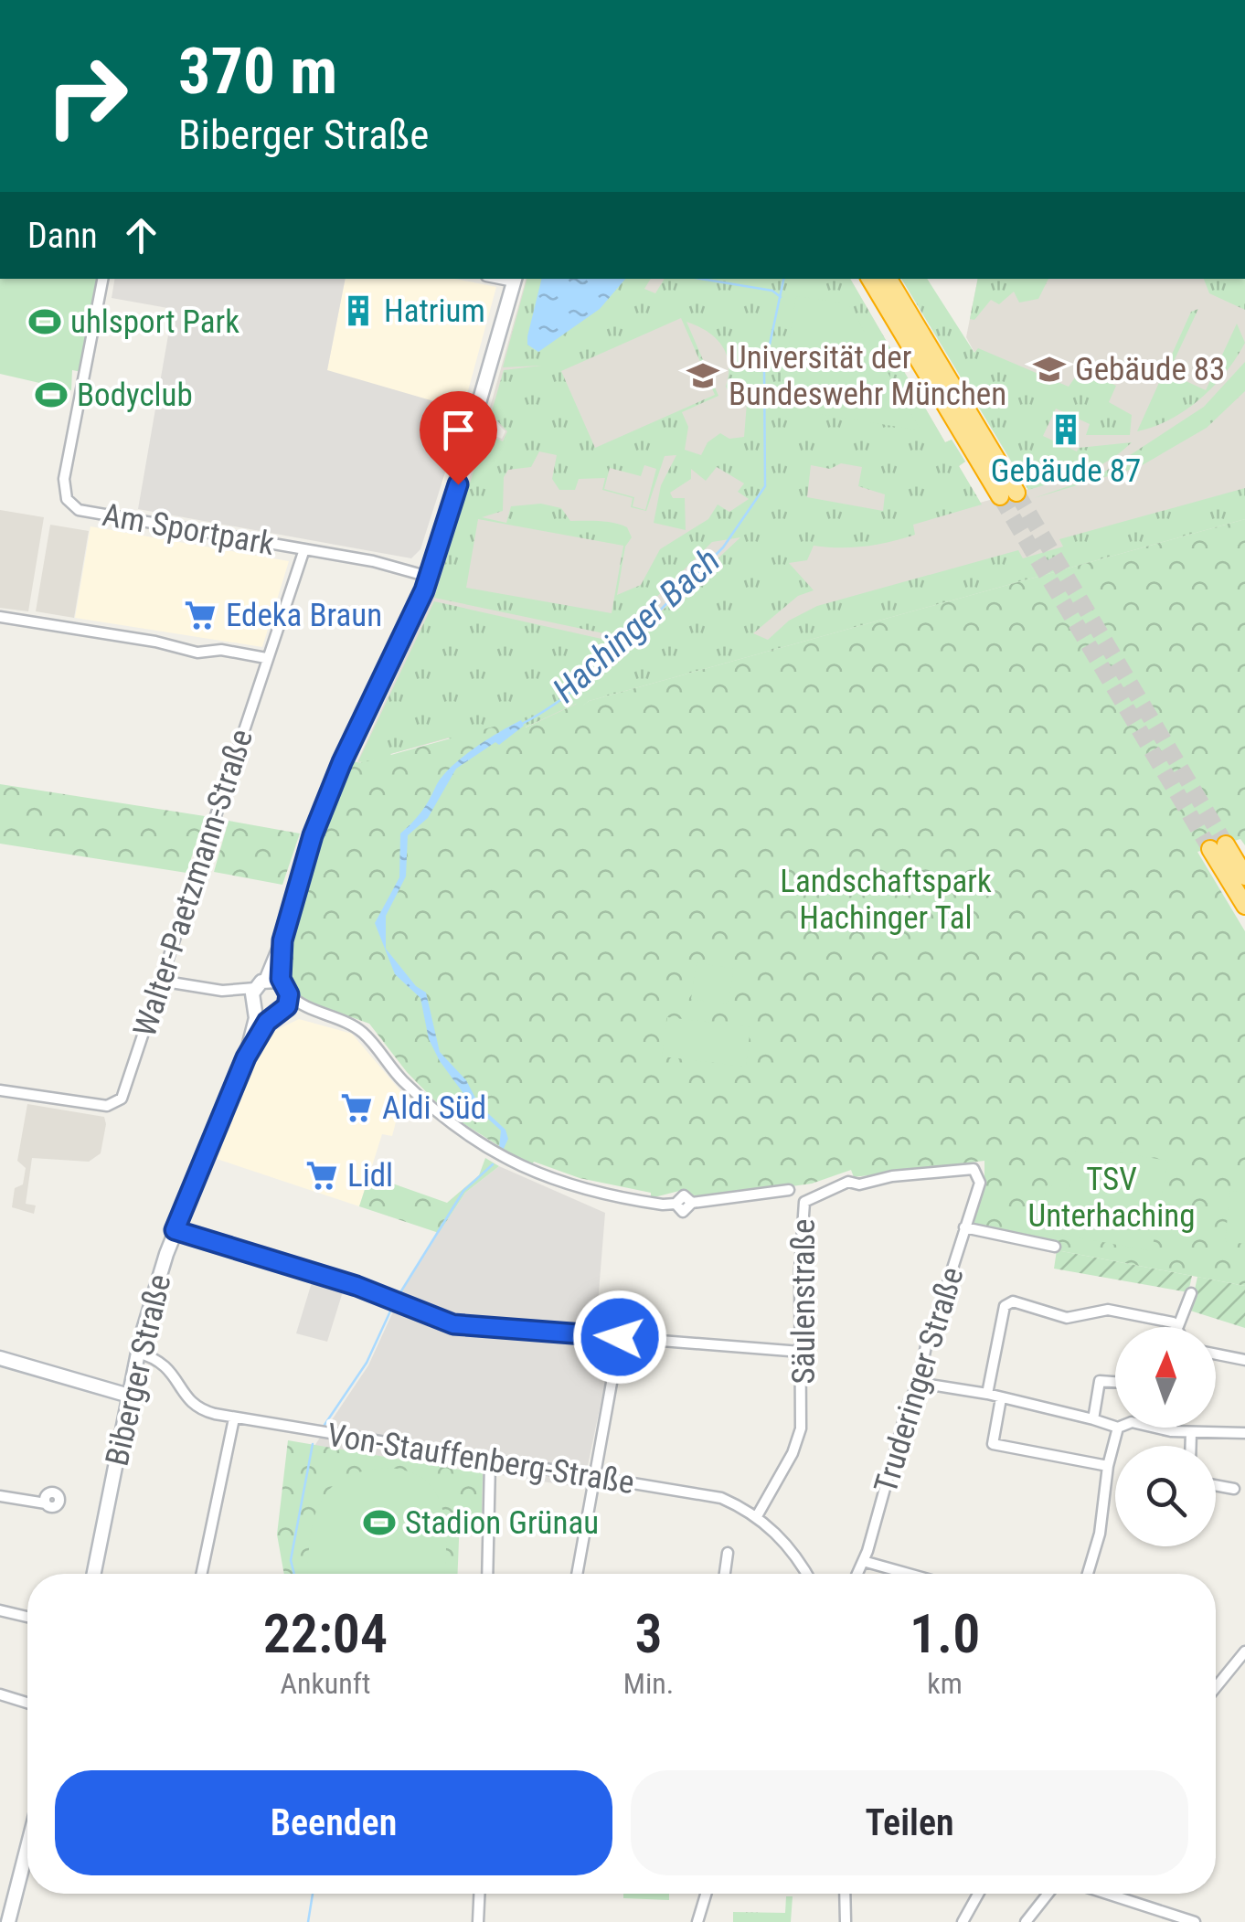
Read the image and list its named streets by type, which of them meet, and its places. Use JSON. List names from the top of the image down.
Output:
{
  "streets": {
    "main road": ["Biberger Straße"],
    "street": [
      "Am Sportpark",
      "Walter-Paetzmann-Straße",
      "Säulenstraße",
      "Truderinger Straße",
      "Von-Stauffenberg-Straße"
    ]
  },
  "crossings": [
    ["Am Sportpark", "Walter-Paetzmann-Straße"],
    ["Säulenstraße", "Truderinger Straße"],
    ["Säulenstraße", "Von-Stauffenberg-Straße"],
    ["Biberger Straße", "Von-Stauffenberg-Straße"]
  ],
  "water": ["Hachinger Bach"],
  "parks": ["Landschaftspark Hachinger Tal", "TSV Unterhaching"],
  "places": {
    "building": ["Hatrium", "Gebäude 87"],
    "sports": ["uhlsport Park", "Bodyclub", "Stadion Grünau"],
    "school or university": ["Gebäude 83", "Universität der Bundeswehr München"],
    "supermarket": ["Edeka Braun", "Aldi Süd", "Lidl"]
  },
  "north": "top",
  "page": {
    "turn": ["370 m", "Biberger Straße"],
    "then": "Dann",
    "eta": [
      "22:04",
      "Ankunft",
      "3",
      "Min.",
      "1.0",
      "km"
    ],
    "buttons": ["Beenden", "Teilen"]
  }
}
